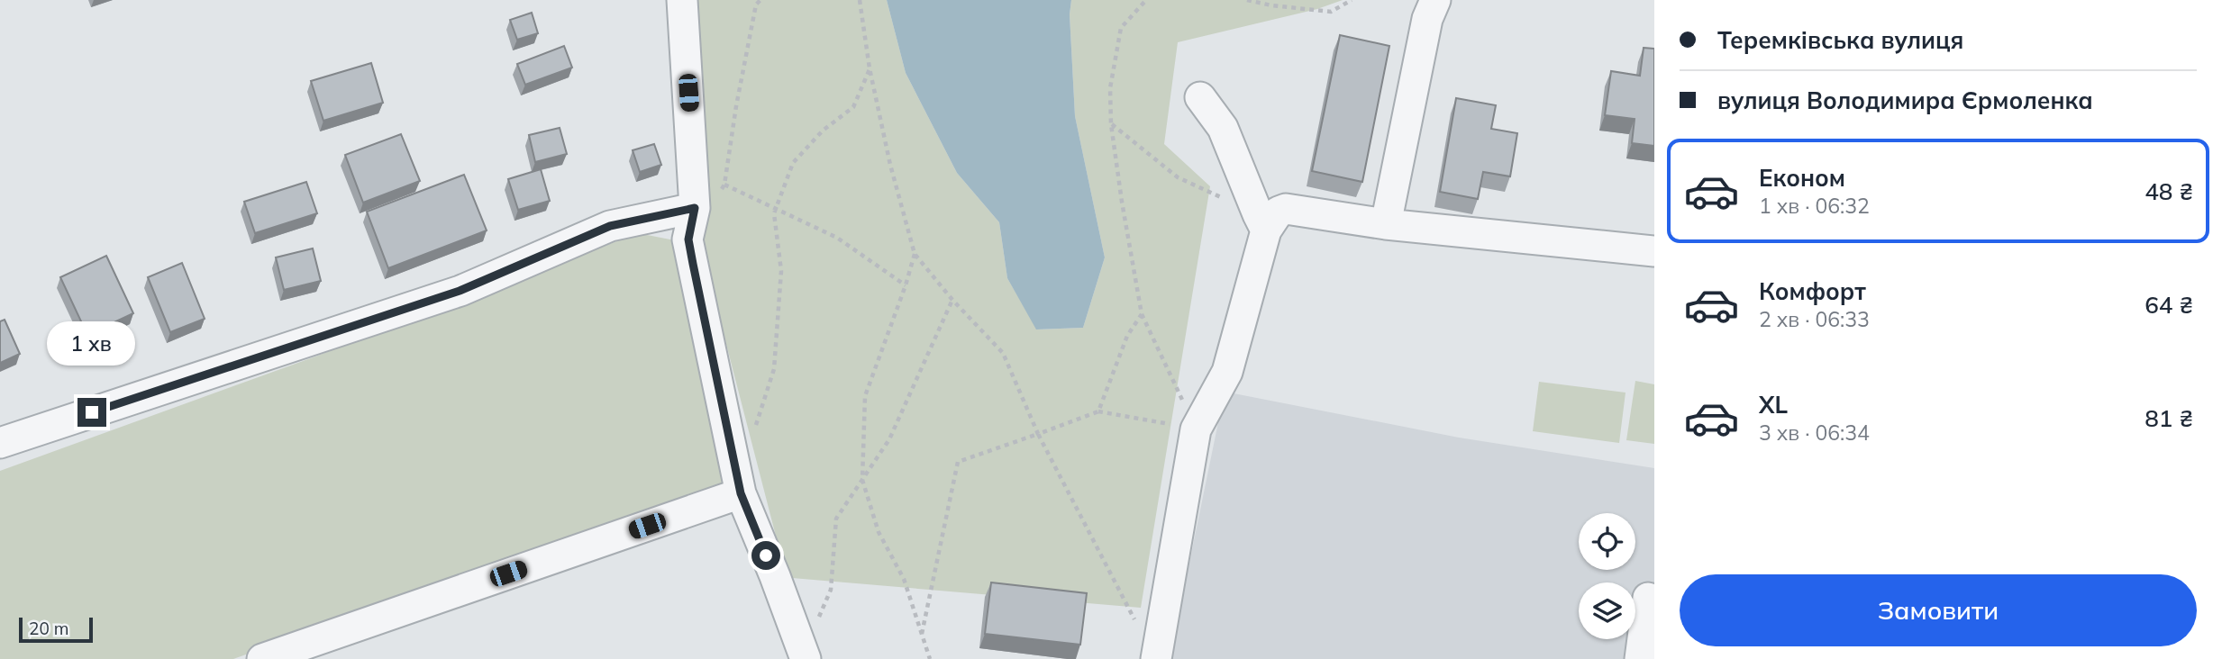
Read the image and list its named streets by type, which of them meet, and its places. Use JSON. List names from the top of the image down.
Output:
{
  "scale_bar": "20 m",
  "page": {
    "banner": ["Теремківська вулиця", "вулиця Володимира Єрмоленка"],
    "list": [
      {
        "name": "Економ",
        "note": "1 хв · 06:32",
        "value": "48 ₴"
      },
      {
        "name": "Комфорт",
        "note": "2 хв · 06:33",
        "value": "64 ₴"
      },
      {
        "name": "XL",
        "note": "3 хв · 06:34",
        "value": "81 ₴"
      }
    ],
    "bubble": "1 хв",
    "buttons": "Замовити",
    "scale": "20 m"
  }
}
